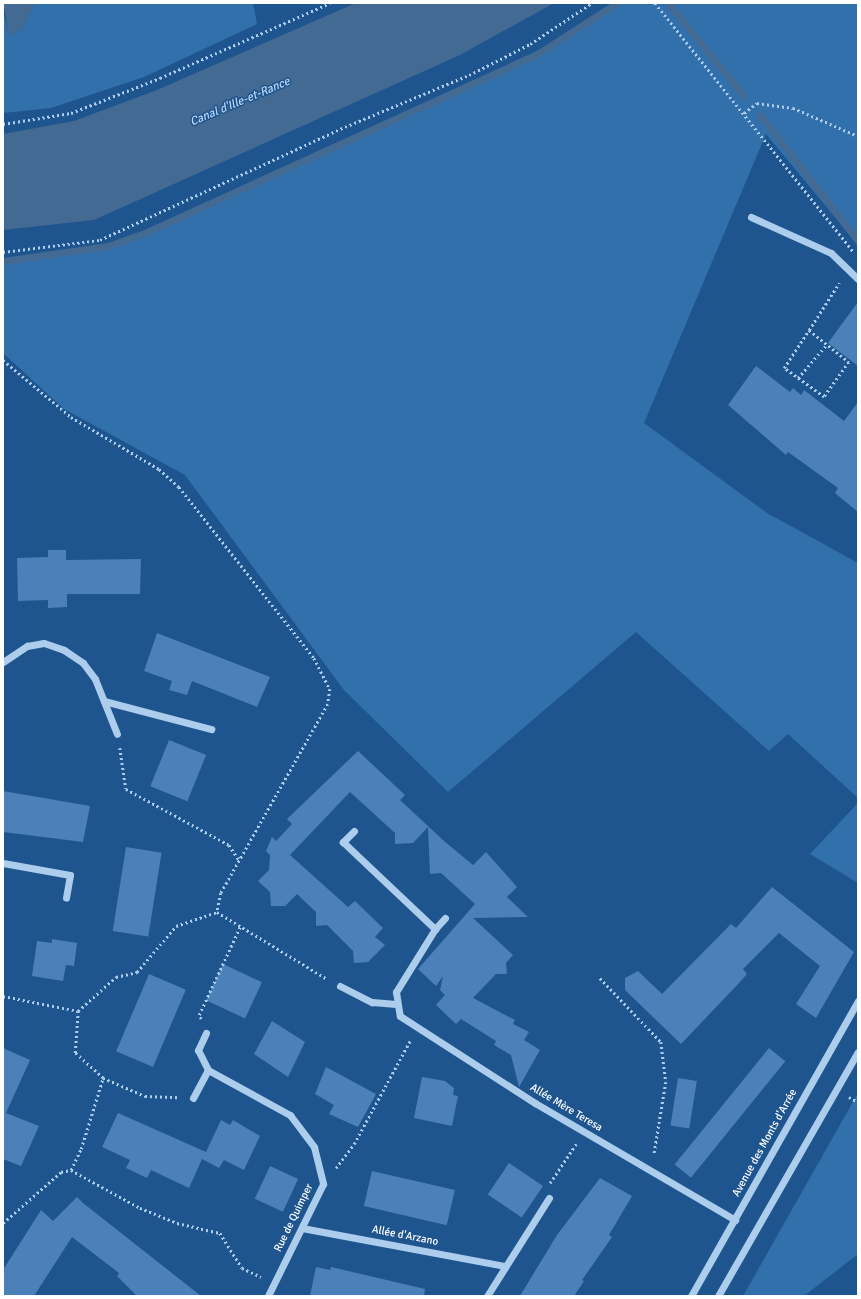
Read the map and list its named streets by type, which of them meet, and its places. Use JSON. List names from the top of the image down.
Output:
{
  "streets": {
    "street": [
      "Allée Mère Teresa",
      "Avenue des Monts d'Arrée",
      "Rue de Quimper",
      "Allée d'Arzano"
    ]
  },
  "crossings": [
    ["Allée Mère Teresa", "Avenue des Monts d'Arrée"],
    ["Rue de Quimper", "Allée d'Arzano"]
  ],
  "water": ["Canal d'Ille-et-Rance"]
}
